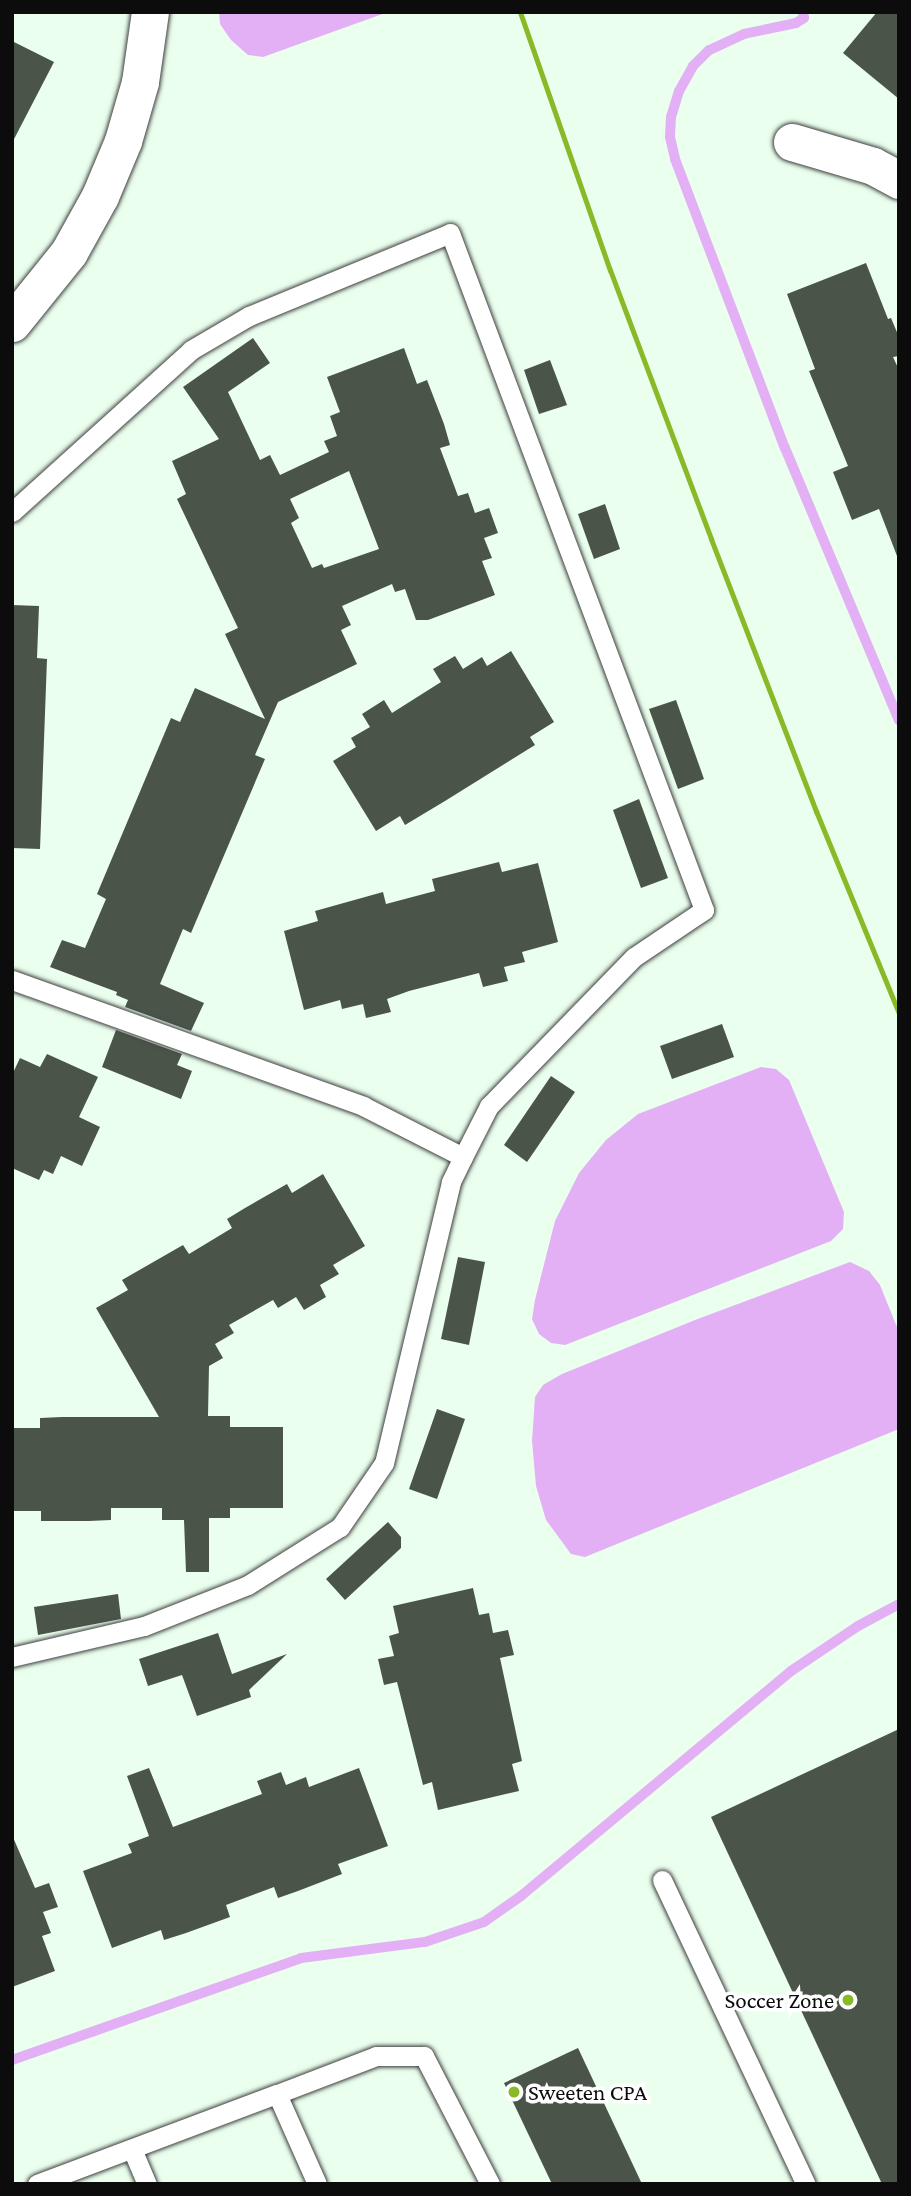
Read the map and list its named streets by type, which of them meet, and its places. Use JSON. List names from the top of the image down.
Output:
{
  "places": ["Soccer Zone", "Sweeten CPA"]
}
